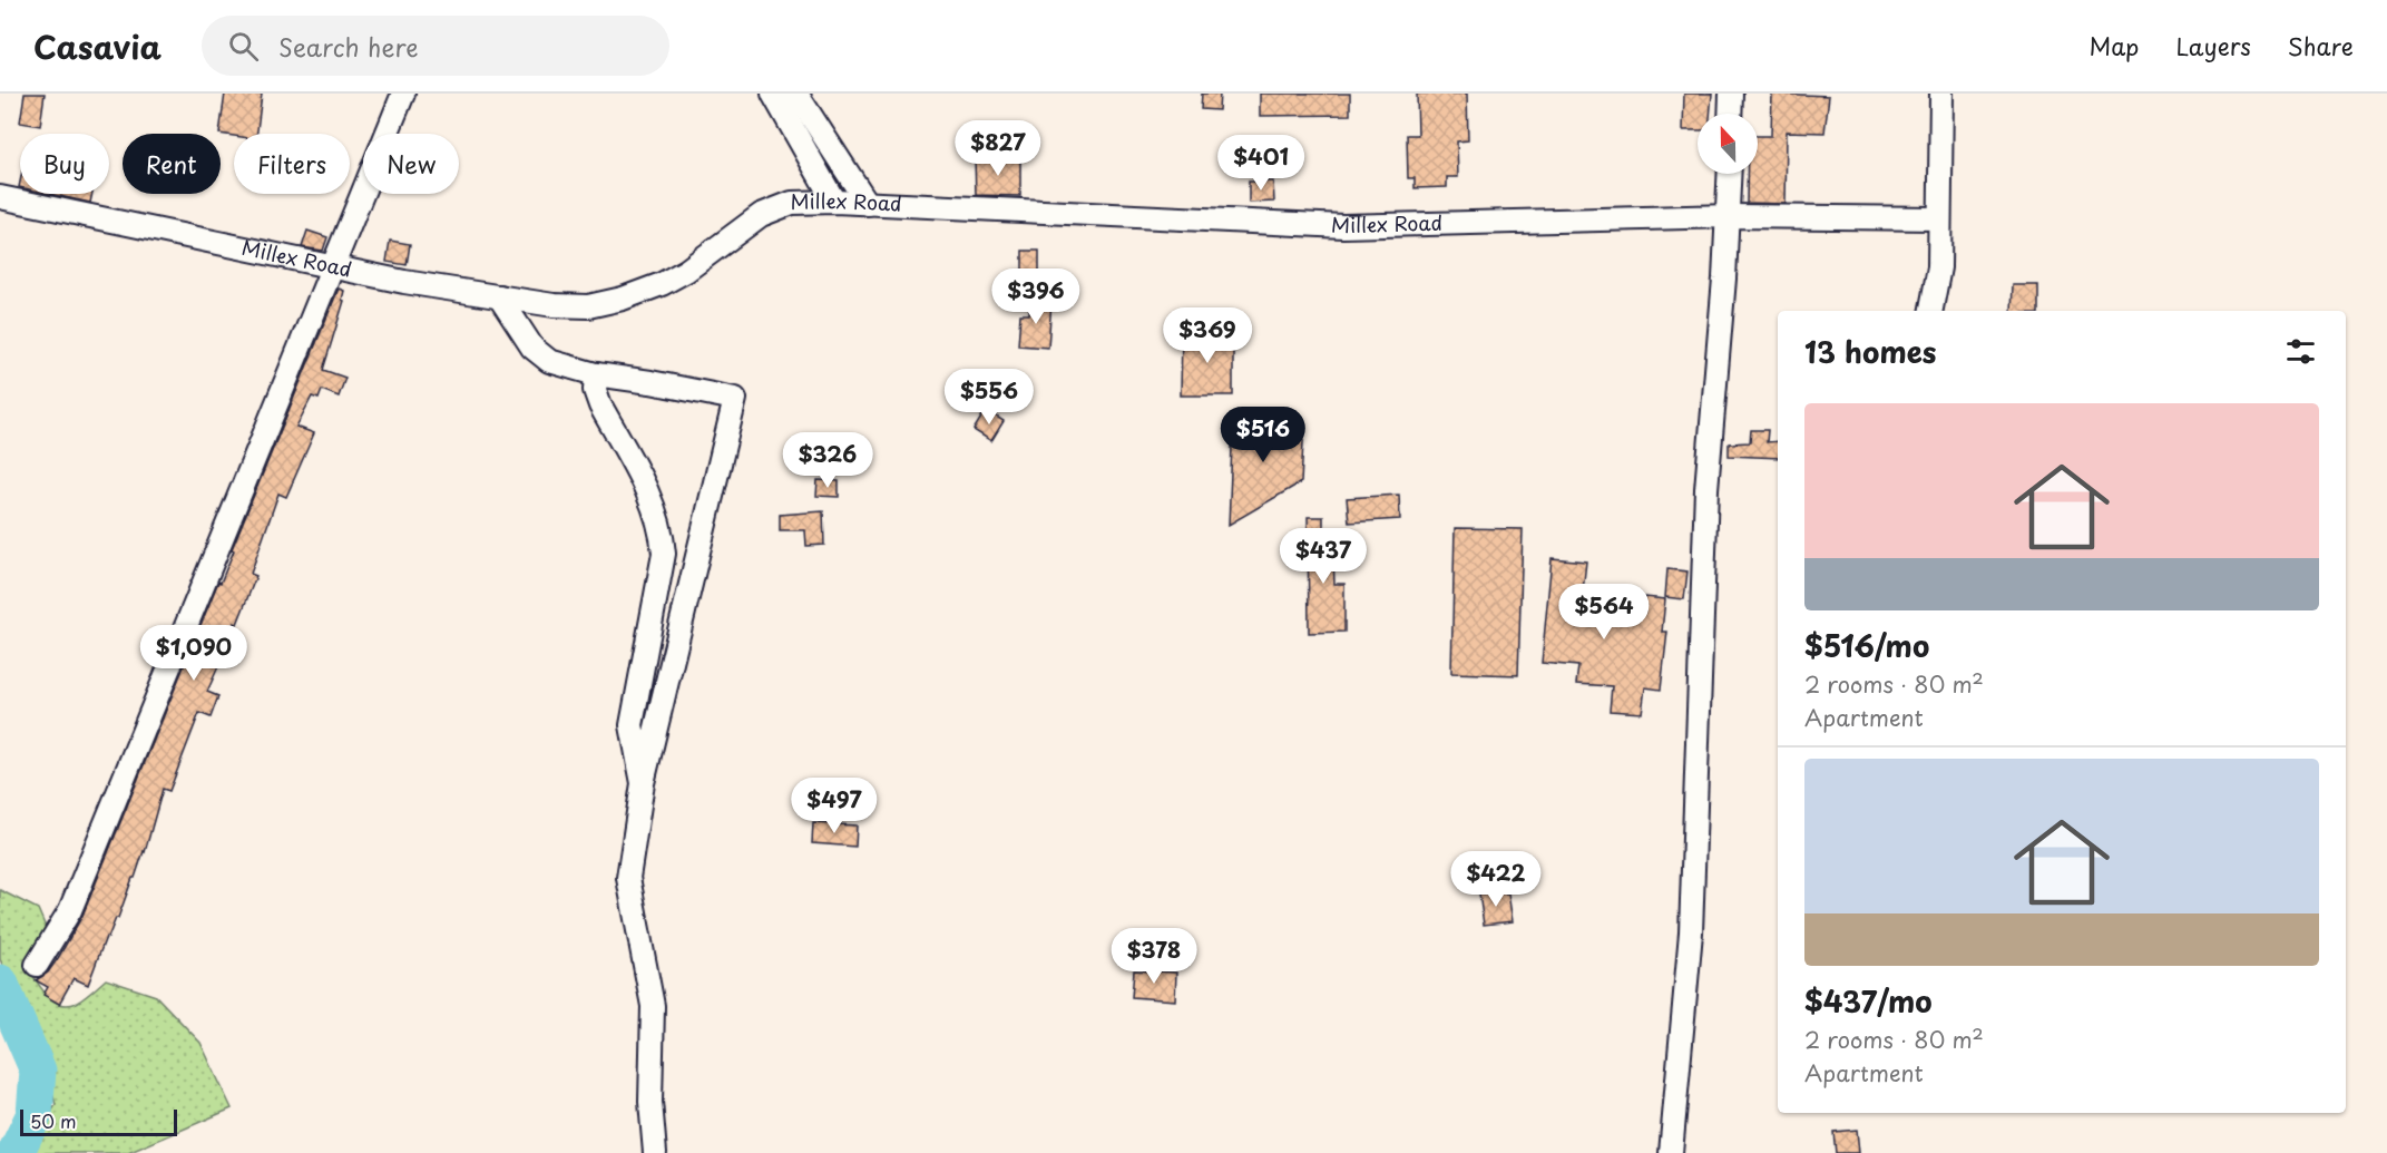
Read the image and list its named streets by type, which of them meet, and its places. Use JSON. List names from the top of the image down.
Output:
{
  "streets": {
    "street": ["Millex Road"]
  },
  "scale_bar": "50 m",
  "north": "top",
  "page": {
    "header": "Casavia",
    "search": "Search here",
    "nav": ["Map", "Layers", "Share"],
    "price": [
      "$827",
      "$401",
      "$396",
      "$369",
      "$556",
      "$516",
      "$326",
      "$437",
      "$564",
      "$1,090",
      "$497",
      "$422",
      "$378"
    ],
    "chip": [
      "Buy",
      "Rent",
      "Filters",
      "New"
    ],
    "heading": "13 homes",
    "list": [
      {
        "name": "$516/mo",
        "note": "2 rooms · 80 m² · Apartment"
      },
      {
        "name": "$437/mo",
        "note": "2 rooms · 80 m² · Apartment"
      }
    ],
    "scale": "50 m"
  }
}
